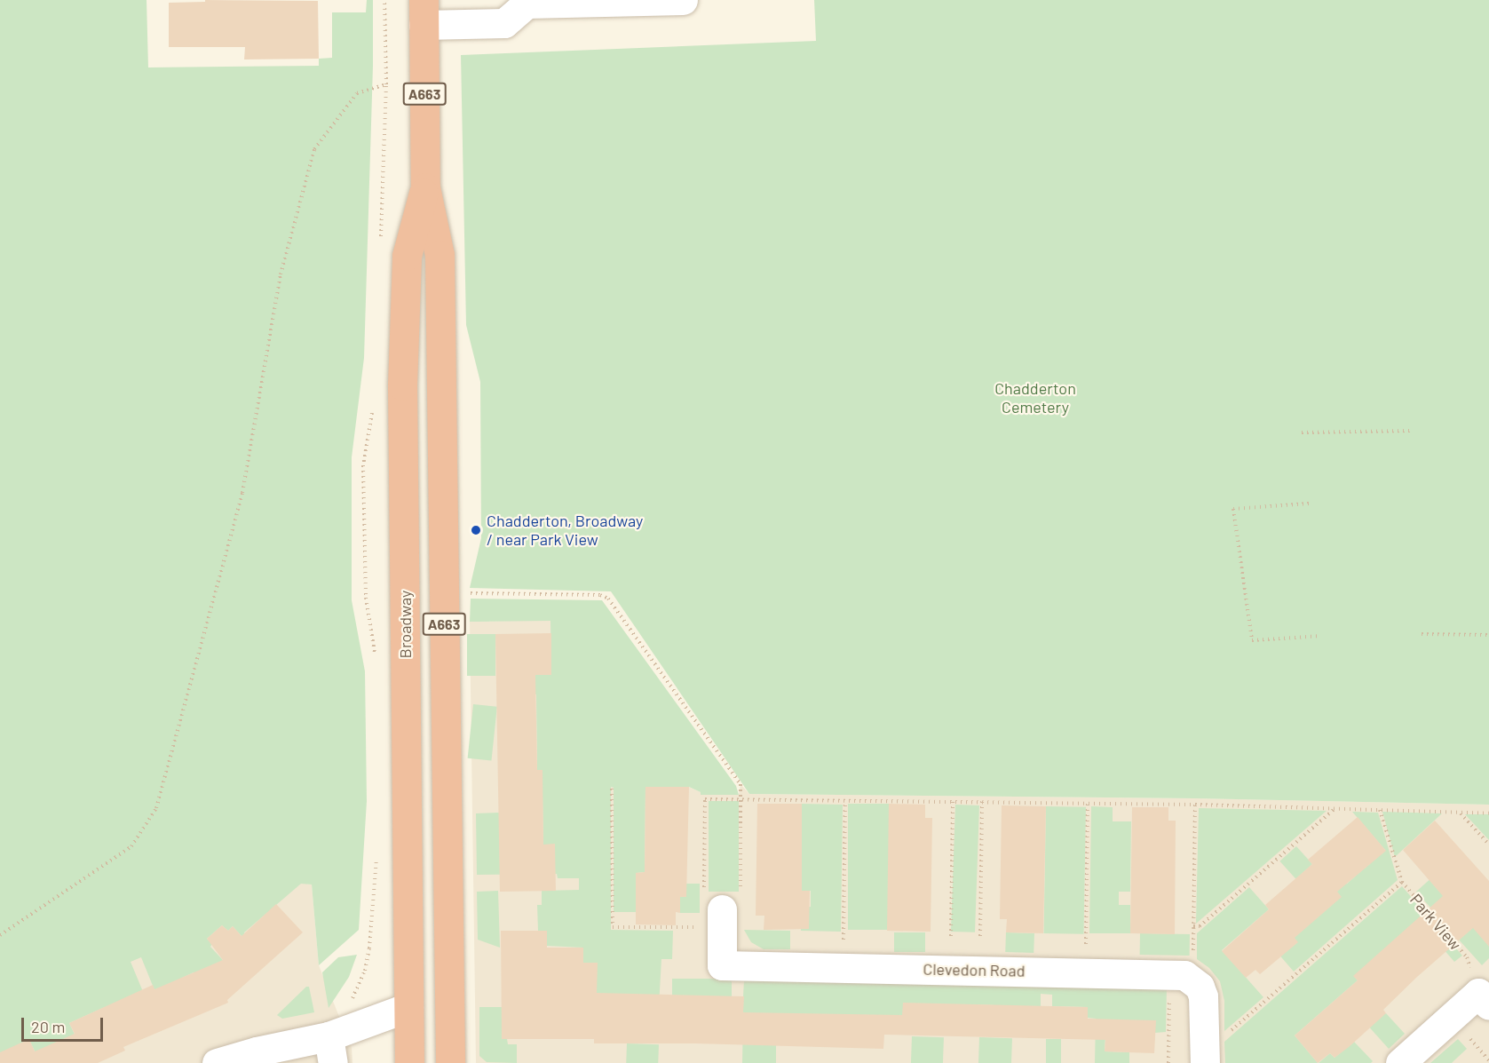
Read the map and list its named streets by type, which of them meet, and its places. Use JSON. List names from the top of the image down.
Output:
{
  "streets": {
    "highway": ["A663", "Broadway"],
    "street": ["Clevedon Road"],
    "path": ["Park View"]
  },
  "parks": ["Chadderton Cemetery"],
  "places": ["Chadderton, Broadway / near Park View"],
  "scale_bar": "20 m"
}
